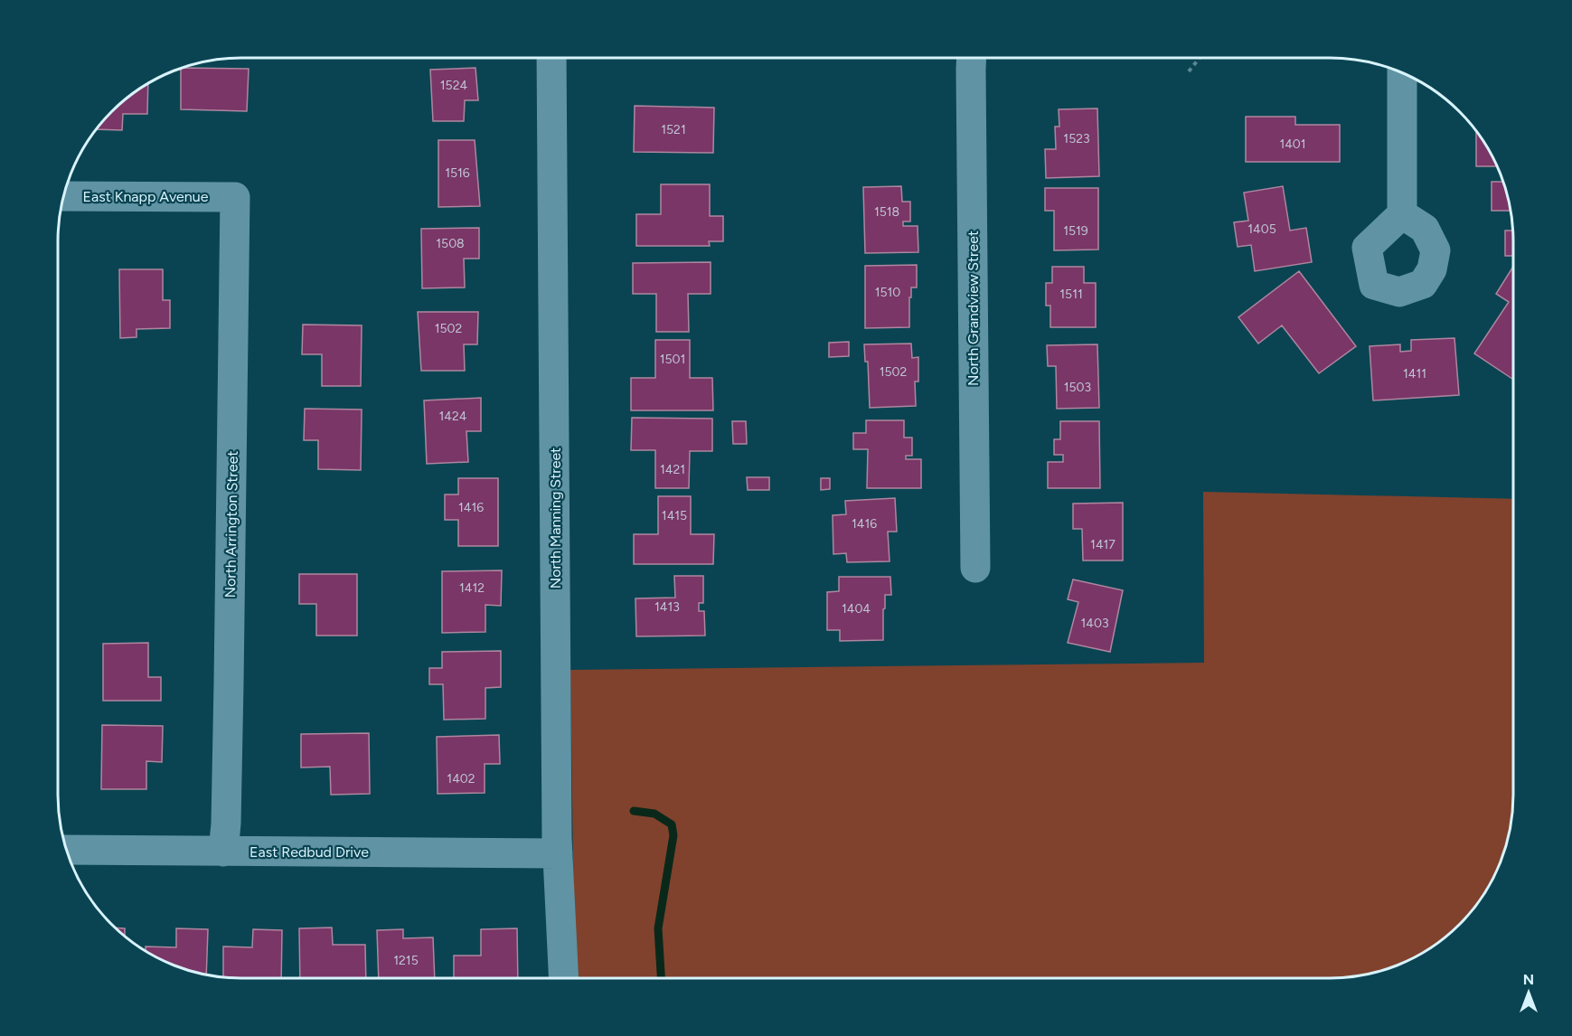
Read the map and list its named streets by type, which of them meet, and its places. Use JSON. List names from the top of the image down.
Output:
{
  "streets": {
    "street": [
      "East Knapp Avenue",
      "North Grandview Street",
      "North Manning Street",
      "North Arrington Street",
      "East Redbud Drive"
    ]
  },
  "crossings": [
    ["East Knapp Avenue", "North Arrington Street"],
    ["North Manning Street", "East Redbud Drive"],
    ["North Arrington Street", "East Redbud Drive"]
  ],
  "house_numbers": [
    "1524",
    "1521",
    "1523",
    "1401",
    "1516",
    "1518",
    "1405",
    "1519",
    "1508",
    "1510",
    "1511",
    "1502",
    "1501",
    "1502",
    "1411",
    "1503",
    "1424",
    "1421",
    "1416",
    "1415",
    "1416",
    "1417",
    "1412",
    "1413",
    "1404",
    "1403",
    "1402",
    "1215"
  ],
  "north": "top"
}
